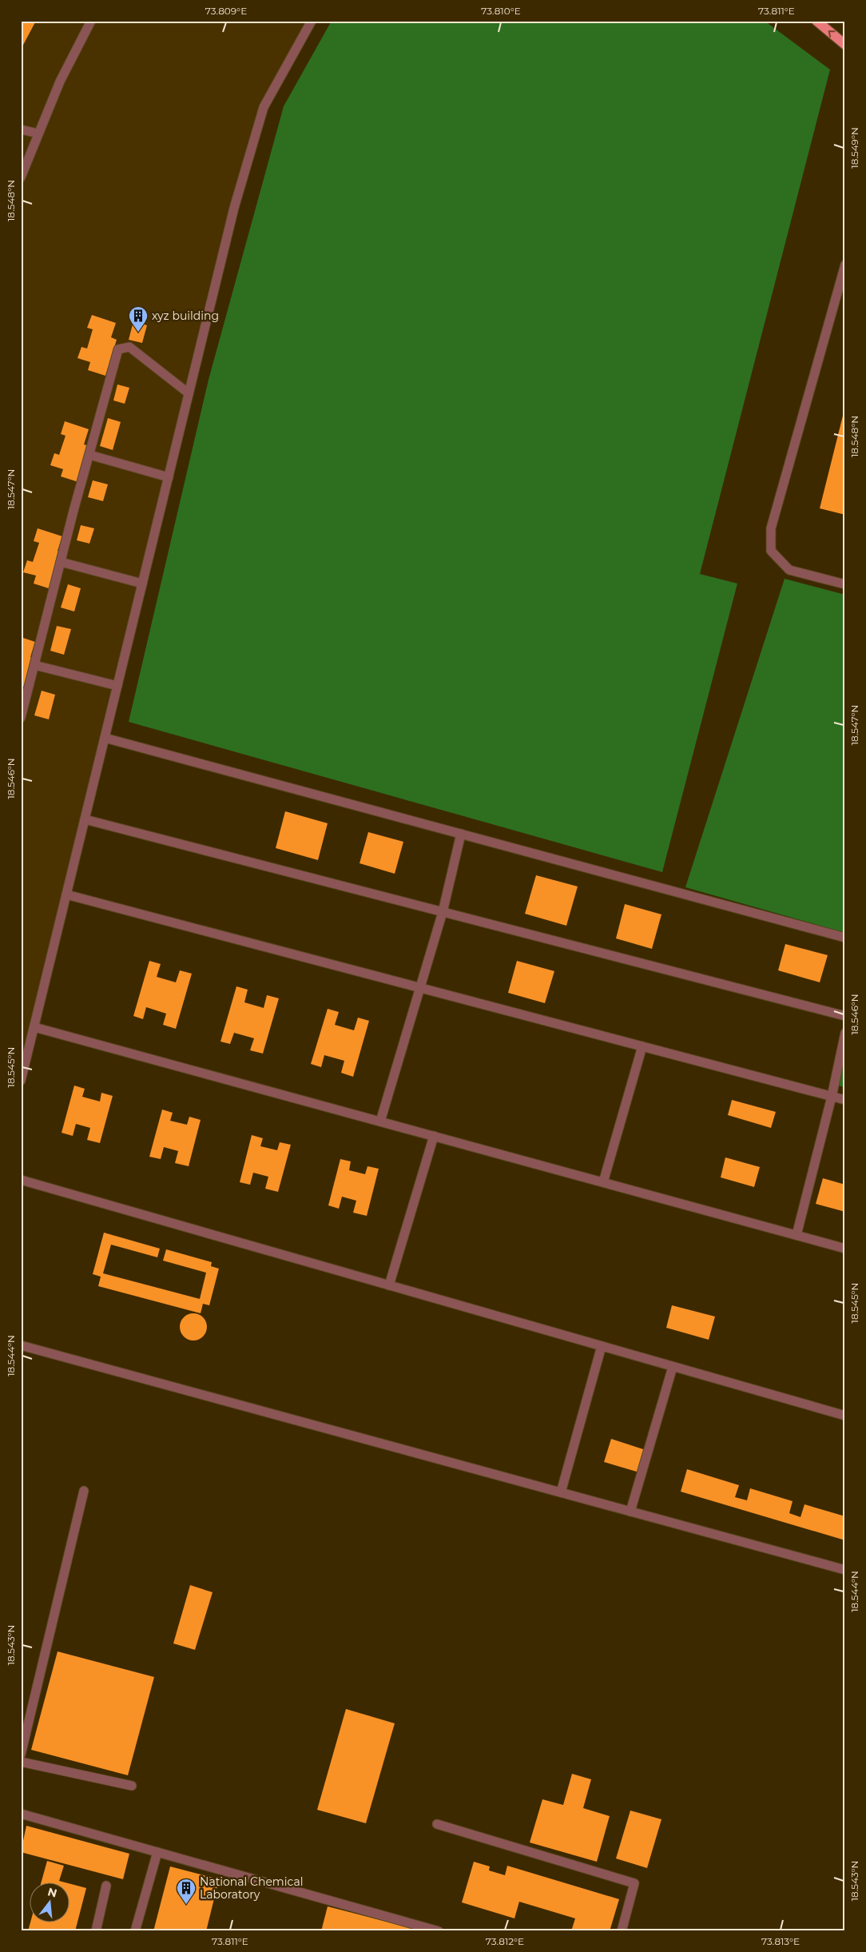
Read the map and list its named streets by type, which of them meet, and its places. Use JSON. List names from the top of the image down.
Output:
{
  "places": {
    "building": ["xyz building", "National Chemical Laboratory"]
  },
  "north": "top",
  "coordinates": [
    "73.809°E",
    "73.810°E",
    "73.811°E",
    "18.549°N",
    "18.548°N",
    "18.547°N",
    "18.546°N",
    "18.545°N",
    "18.544°N",
    "18.543°N",
    "73.812°E",
    "73.813°E"
  ]
}
